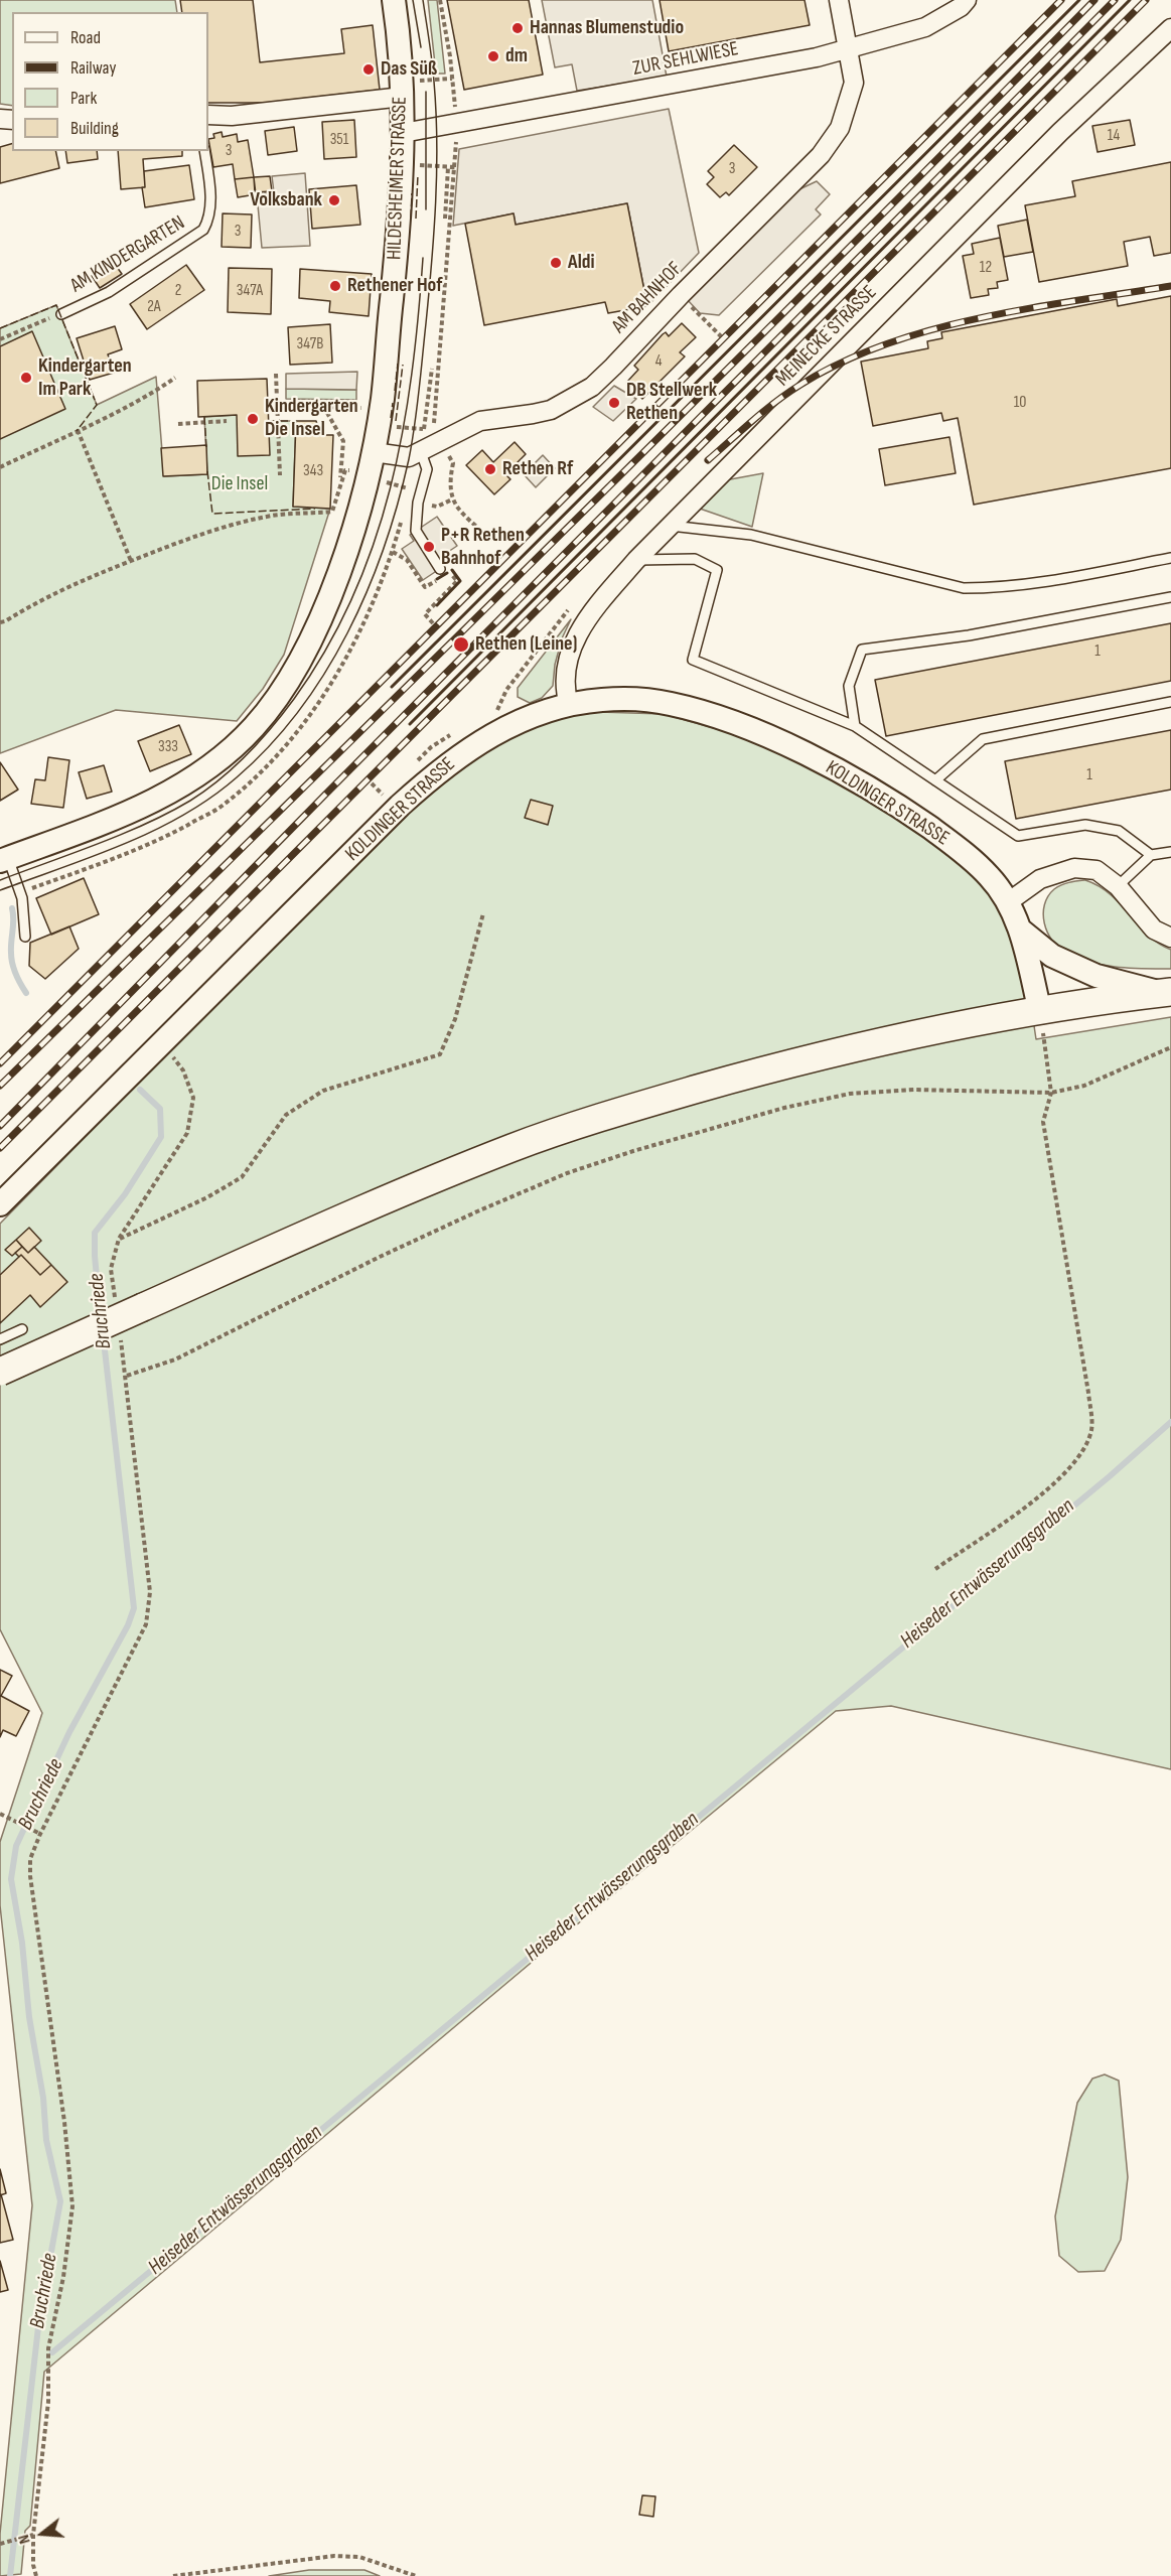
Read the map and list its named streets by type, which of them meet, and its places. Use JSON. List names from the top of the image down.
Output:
{
  "streets": {
    "street": [
      "ZUR SEHLWIESE",
      "HILDESHEIMER STRASSE",
      "AM BAHNHOF",
      "MEINECKE STRASSE",
      "KOLDINGER STRASSE"
    ],
    "lane": ["AM KINDERGARTEN"]
  },
  "crossings": [
    ["ZUR SEHLWIESE", "HILDESHEIMER STRASSE"],
    ["ZUR SEHLWIESE", "AM BAHNHOF"],
    ["HILDESHEIMER STRASSE", "AM BAHNHOF"],
    ["MEINECKE STRASSE", "KOLDINGER STRASSE"]
  ],
  "water": ["Bruchriede", "Heiseder Entwässerungsgraben"],
  "parks": ["Die Insel"],
  "places": [
    "Hannas Blumenstudio",
    "dm",
    "Das Süß",
    "Volksbank",
    "Aldi",
    "Rethener Hof",
    "Kindergarten Im Park",
    "DB Stellwerk Rethen",
    "Kindergarten Die Insel",
    "Rethen Rf",
    "P+R Rethen Bahnhof",
    "Rethen (Leine)"
  ],
  "house_numbers": [
    "14",
    "351",
    "3",
    "3",
    "3",
    "12",
    "2",
    "347A",
    "2A",
    "347B",
    "4",
    "10",
    "343",
    "1",
    "333",
    "1"
  ],
  "legend": [
    "Road",
    "Railway",
    "Park",
    "Building"
  ],
  "north": "left"
}
